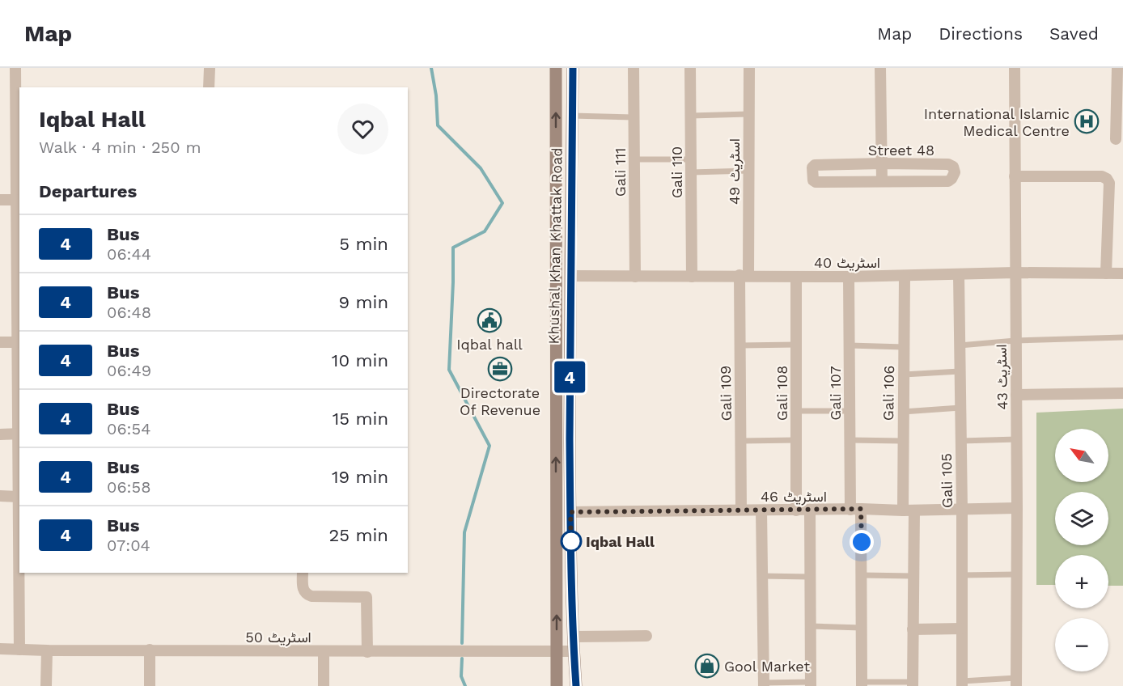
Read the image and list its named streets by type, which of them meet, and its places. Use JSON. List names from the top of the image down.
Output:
{
  "streets": {
    "street": [
      "Street 48",
      "اسٹریٹ 49",
      "Gali 111",
      "Gali 110",
      "Khushal Khan Khattak Road",
      "اسٹریٹ 40",
      "اسٹریٹ 43",
      "Gali 109",
      "Gali 108",
      "Gali 107",
      "Gali 106",
      "Gali 105",
      "اسٹریٹ 46",
      "اسٹریٹ 50"
    ]
  },
  "crossings": [
    ["اسٹریٹ 49", "اسٹریٹ 40"],
    ["اسٹریٹ 49", "Gali 109"],
    ["Gali 111", "اسٹریٹ 40"],
    ["Gali 110", "اسٹریٹ 40"],
    ["Khushal Khan Khattak Road", "اسٹریٹ 40"],
    ["Khushal Khan Khattak Road", "اسٹریٹ 46"],
    ["Khushal Khan Khattak Road", "اسٹریٹ 50"],
    ["اسٹریٹ 40", "اسٹریٹ 43"],
    ["اسٹریٹ 40", "Gali 109"],
    ["اسٹریٹ 40", "Gali 108"],
    ["اسٹریٹ 40", "Gali 107"],
    ["اسٹریٹ 40", "Gali 106"],
    ["اسٹریٹ 40", "Gali 105"],
    ["اسٹریٹ 43", "اسٹریٹ 46"],
    ["Gali 109", "اسٹریٹ 46"],
    ["Gali 108", "اسٹریٹ 46"],
    ["Gali 107", "اسٹریٹ 46"],
    ["Gali 106", "اسٹریٹ 46"],
    ["Gali 105", "اسٹریٹ 46"]
  ],
  "places": {
    "hospital": ["International Islamic Medical Centre"],
    "public building": ["Iqbal hall"],
    "office": ["Directorate Of Revenue"],
    "other": ["Iqbal Hall"],
    "shop": ["Gool Market"]
  },
  "lines": ["bus line 4"],
  "north": "top left",
  "page": {
    "header": "Map",
    "nav": ["Map", "Directions", "Saved"],
    "on_map": "4",
    "heading": [
      ["Iqbal Hall", "Walk · 4 min · 250 m"],
      "Departures"
    ],
    "list": [
      {
        "mark": "4",
        "name": "Bus",
        "note": "06:44",
        "value": "5 min"
      },
      {
        "mark": "4",
        "name": "Bus",
        "note": "06:48",
        "value": "9 min"
      },
      {
        "mark": "4",
        "name": "Bus",
        "note": "06:49",
        "value": "10 min"
      },
      {
        "mark": "4",
        "name": "Bus",
        "note": "06:54",
        "value": "15 min"
      },
      {
        "mark": "4",
        "name": "Bus",
        "note": "06:58",
        "value": "19 min"
      },
      {
        "mark": "4",
        "name": "Bus",
        "note": "07:04",
        "value": "25 min"
      }
    ],
    "map_buttons": ["+", "−"]
  }
}
